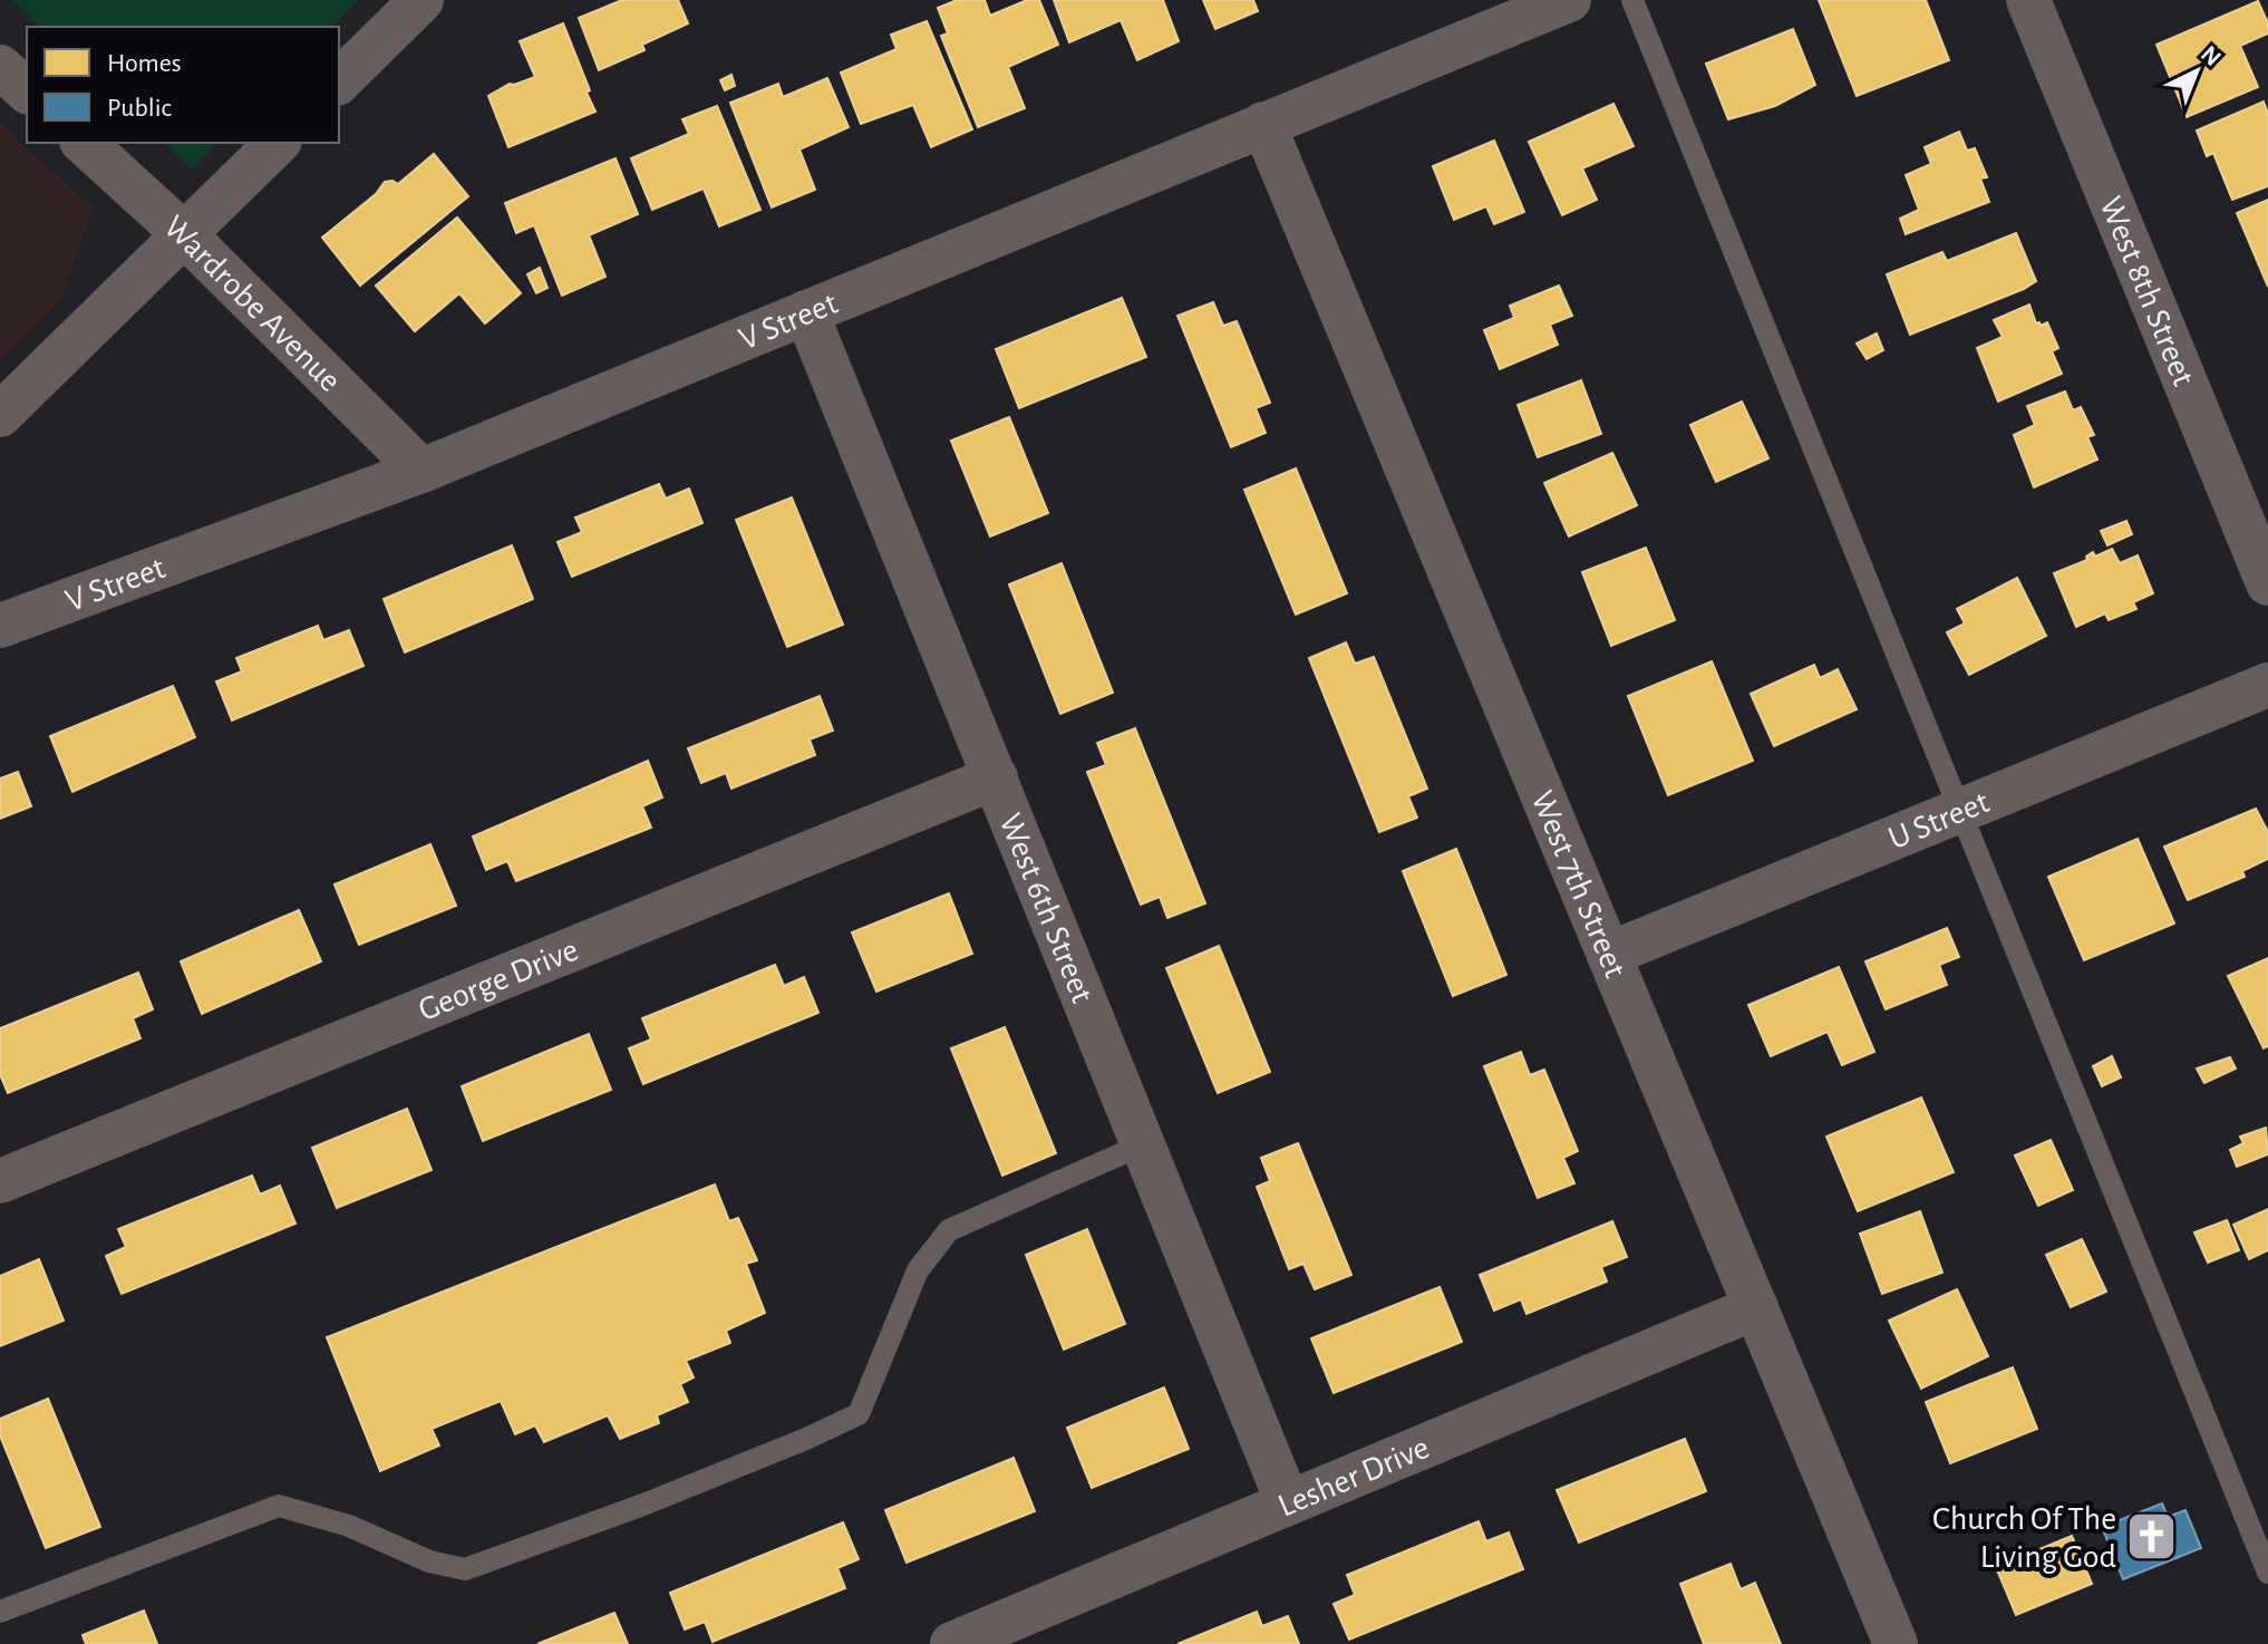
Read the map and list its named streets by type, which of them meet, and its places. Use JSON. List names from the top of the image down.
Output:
{
  "streets": {
    "street": [
      "West 8th Street",
      "Wardrobe Avenue",
      "V Street",
      "U Street",
      "West 7th Street",
      "West 6th Street",
      "George Drive",
      "Lesher Drive"
    ]
  },
  "crossings": [
    ["Wardrobe Avenue", "V Street"],
    ["V Street", "West 7th Street"],
    ["V Street", "West 6th Street"],
    ["U Street", "West 7th Street"],
    ["West 7th Street", "Lesher Drive"],
    ["West 6th Street", "George Drive"],
    ["West 6th Street", "Lesher Drive"]
  ],
  "places": {
    "church": ["Church Of The Living God"]
  },
  "legend": ["Homes", "Public"],
  "north": "top right"
}
